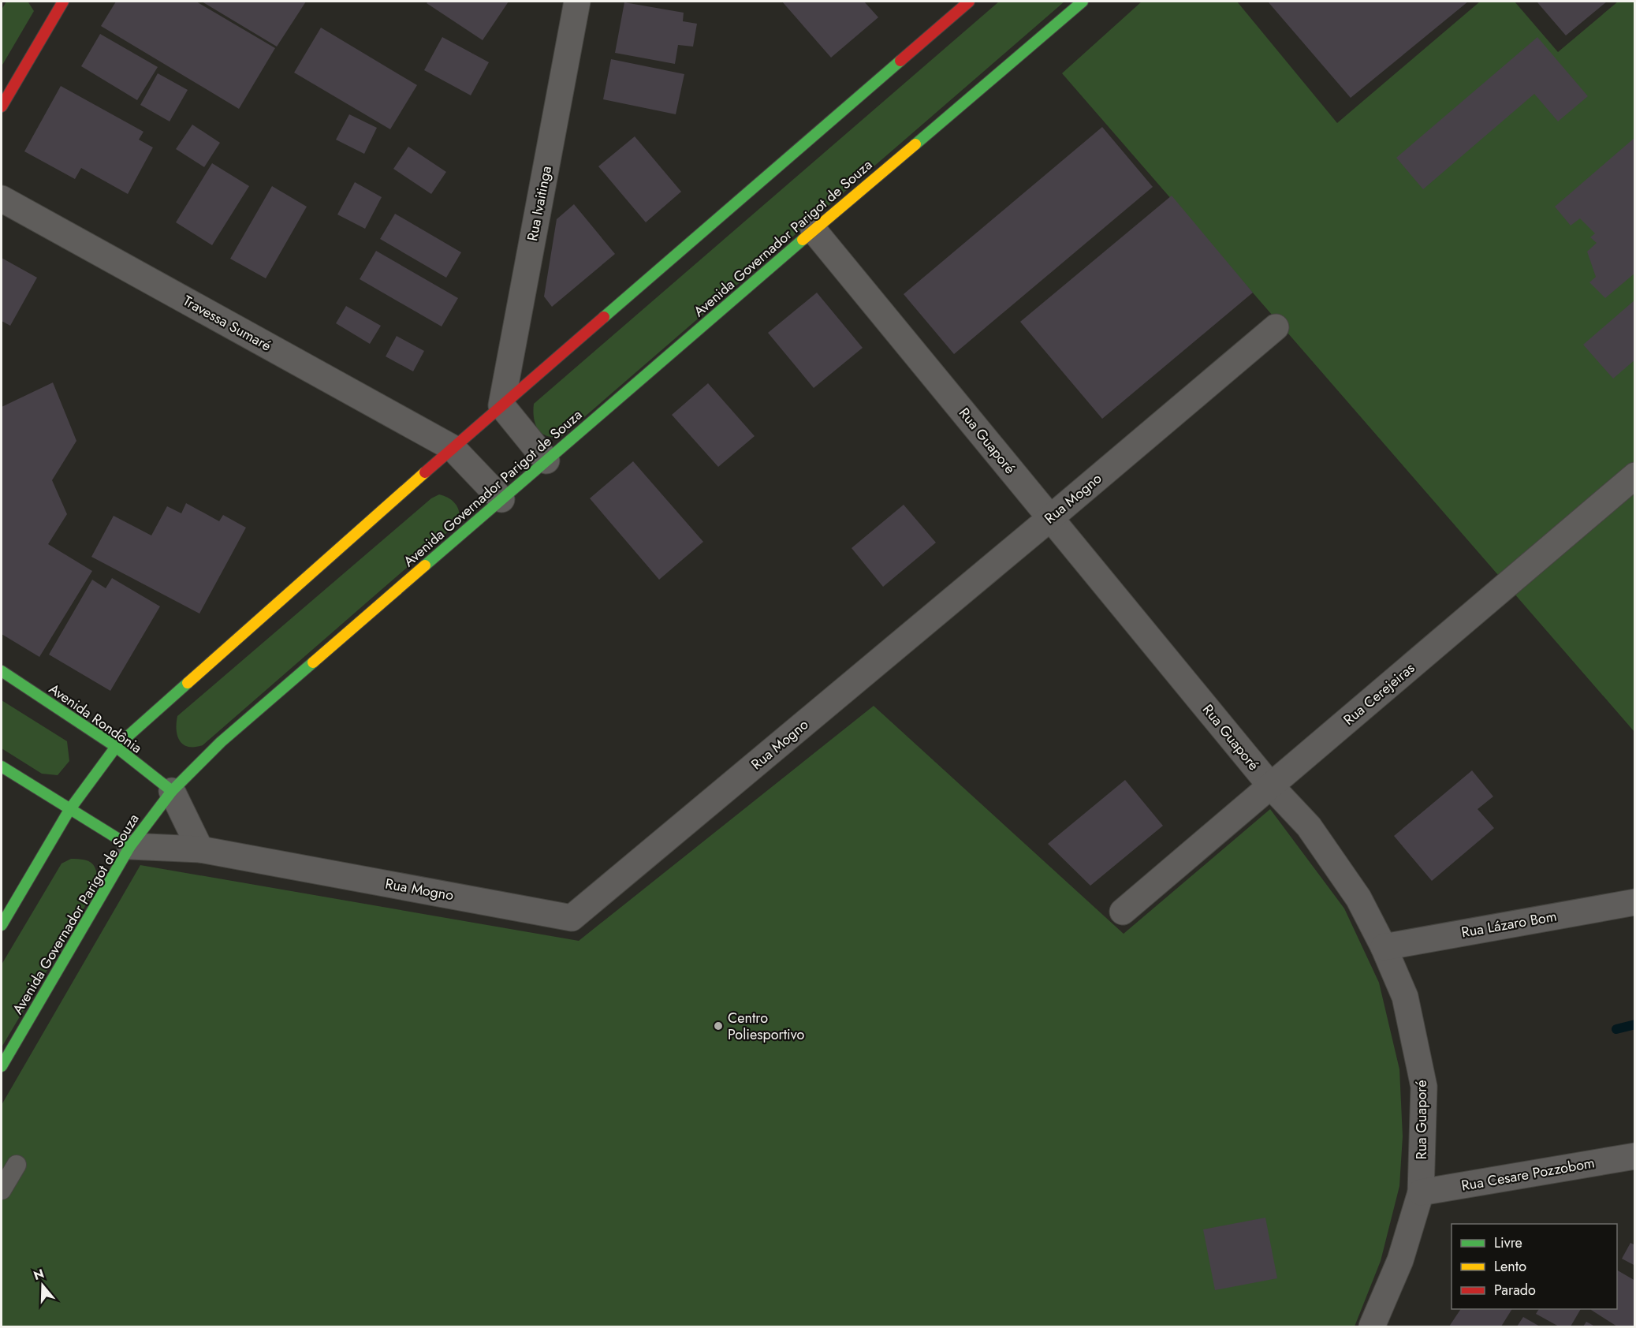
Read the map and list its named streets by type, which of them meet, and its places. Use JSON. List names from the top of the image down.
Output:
{
  "streets": {
    "street": [
      "Rua Ivaitinga",
      "Avenida Governador Parigot de Souza",
      "Travessa Sumaré",
      "Rua Guaporé",
      "Rua Mogno",
      "Rua Cerejeiras",
      "Avenida Rondônia",
      "Rua Lázaro Bom",
      "Rua Cesare Pozzobom"
    ]
  },
  "crossings": [
    ["Avenida Governador Parigot de Souza", "Travessa Sumaré"],
    ["Avenida Governador Parigot de Souza", "Rua Guaporé"],
    ["Avenida Governador Parigot de Souza", "Rua Mogno"],
    ["Avenida Governador Parigot de Souza", "Avenida Rondônia"],
    ["Rua Guaporé", "Rua Mogno"],
    ["Rua Guaporé", "Rua Cerejeiras"],
    ["Rua Guaporé", "Rua Lázaro Bom"],
    ["Rua Guaporé", "Rua Cesare Pozzobom"]
  ],
  "places": ["Centro Poliesportivo"],
  "legend": ["Livre", "Lento", "Parado"],
  "north": "top"
}
